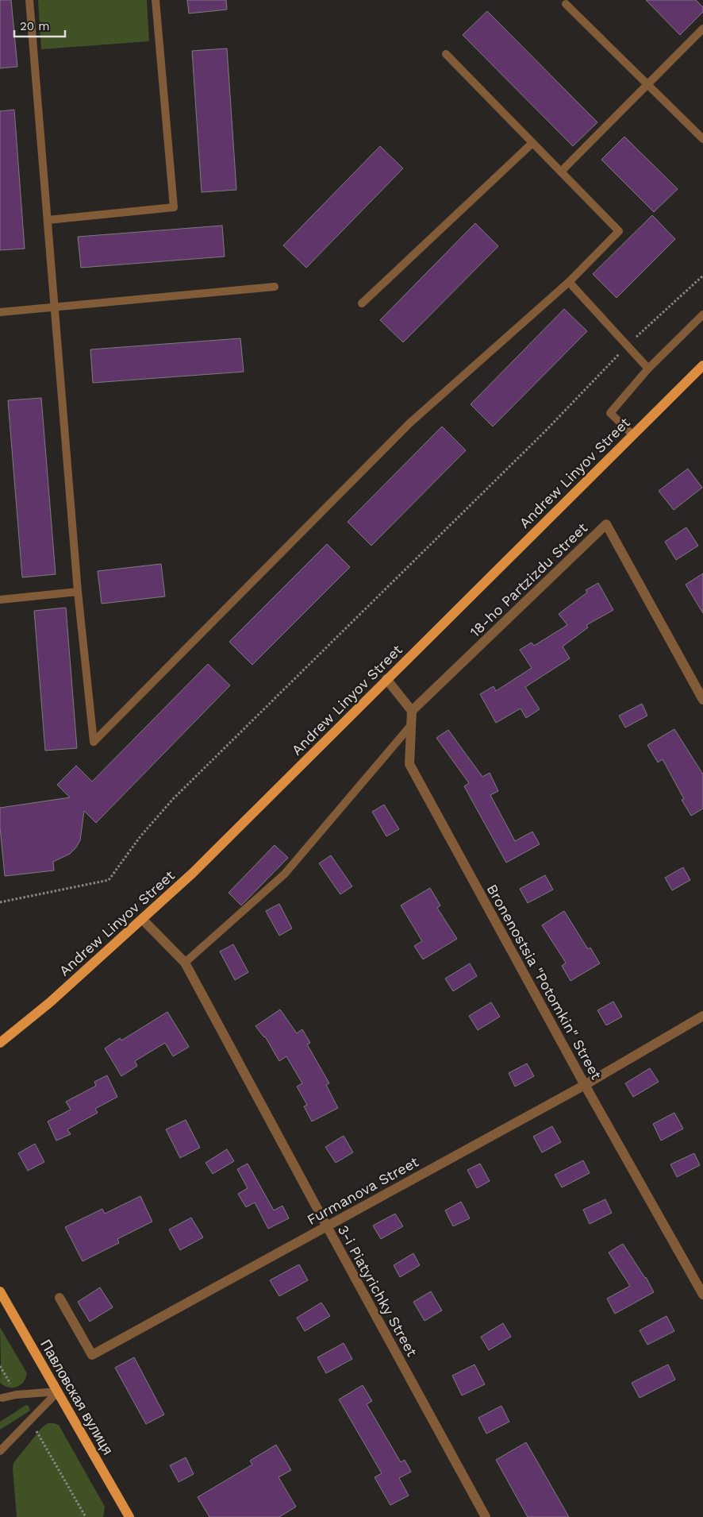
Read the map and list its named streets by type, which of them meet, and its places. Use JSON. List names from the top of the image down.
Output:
{
  "streets": {
    "main road": ["Andrew Linyov Street", "Павловская вулиця"],
    "street": [
      "18-ho Partzizdu Street",
      "Bronenostsia \"Potomkin\" Street",
      "Furmanova Street",
      "3-i Piatyrichky Street"
    ]
  },
  "crossings": [
    ["Andrew Linyov Street", "3-i Piatyrichky Street"],
    ["18-ho Partzizdu Street", "Bronenostsia \"Potomkin\" Street"],
    ["Bronenostsia \"Potomkin\" Street", "Furmanova Street"],
    ["Furmanova Street", "3-i Piatyrichky Street"]
  ],
  "scale_bar": "20 m"
}
